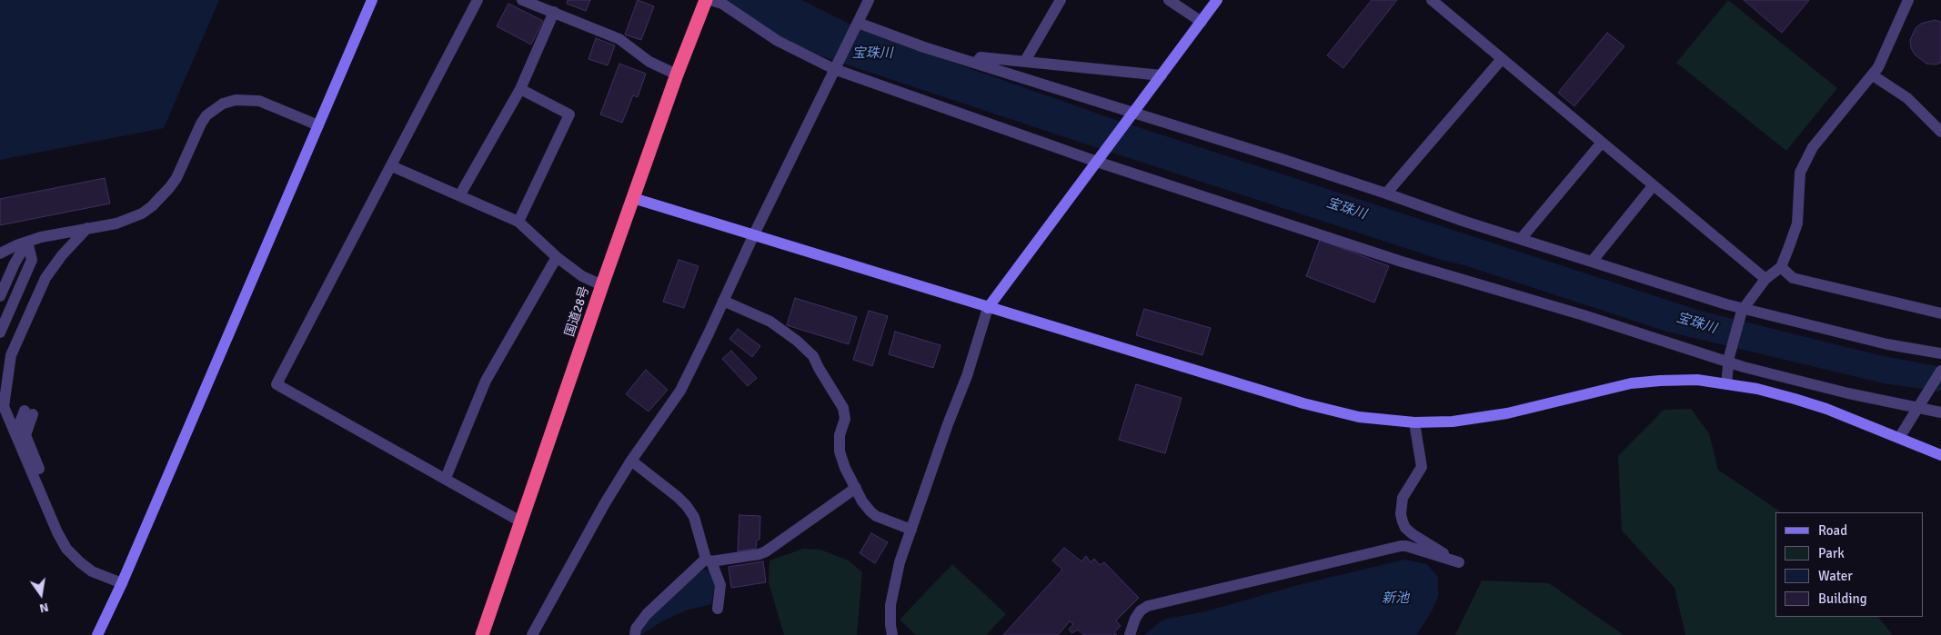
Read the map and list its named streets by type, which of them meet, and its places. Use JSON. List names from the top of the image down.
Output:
{
  "streets": {
    "highway": ["国道28号"]
  },
  "water": ["宝珠川", "新池"],
  "legend": [
    "Road",
    "Park",
    "Water",
    "Building"
  ],
  "north": "bottom"
}
